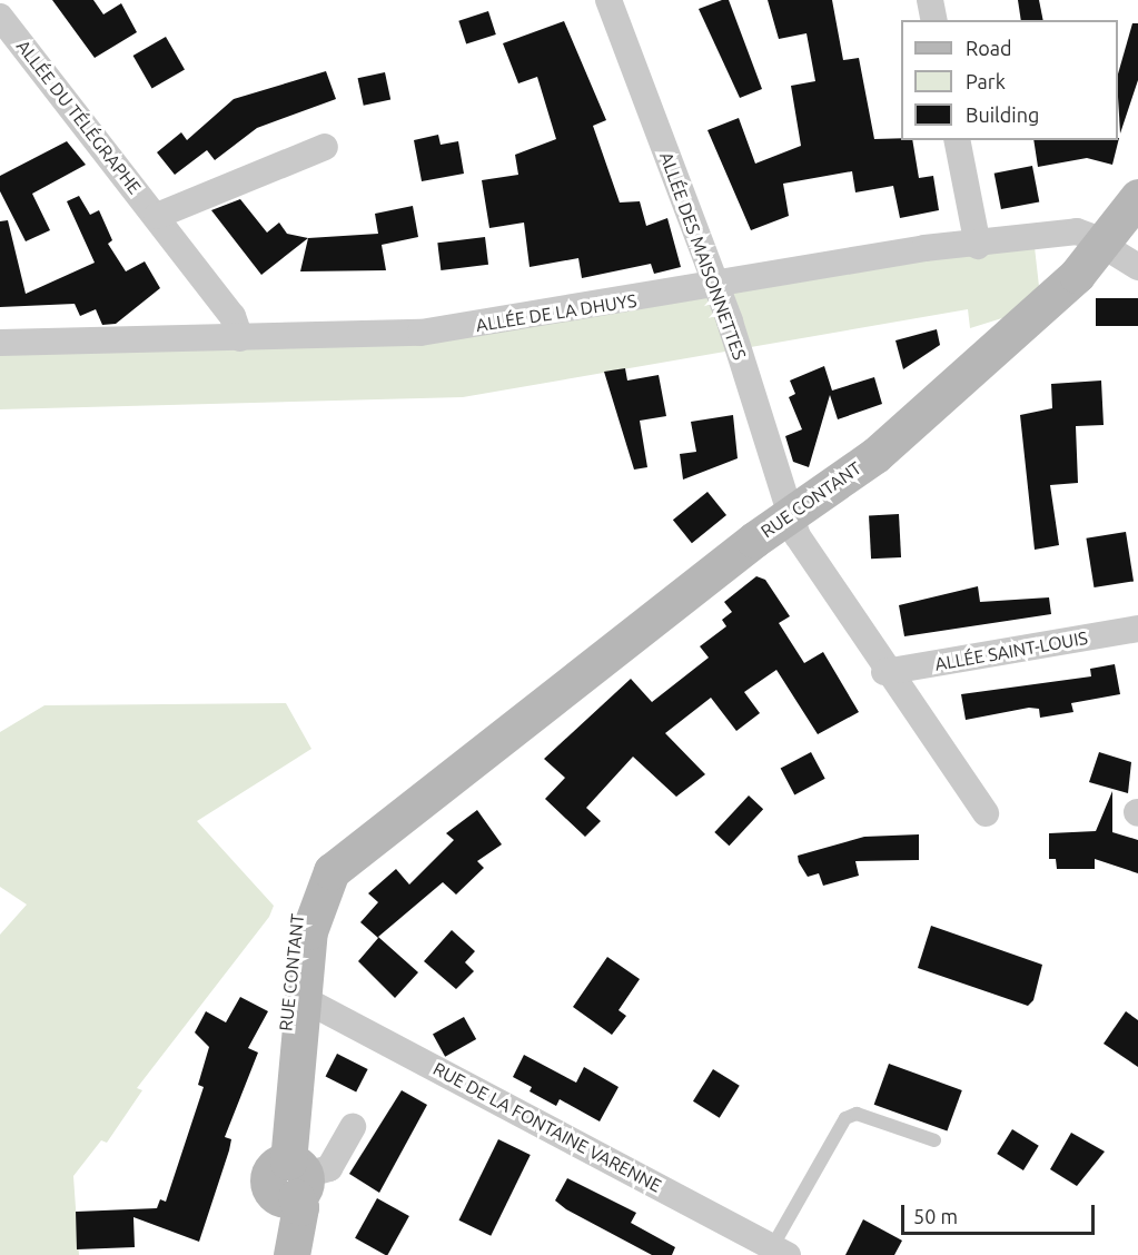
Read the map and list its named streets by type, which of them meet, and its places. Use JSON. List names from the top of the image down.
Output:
{
  "streets": {
    "main road": ["RUE CONTANT"],
    "street": [
      "ALLÉE DU TÉLÉGRAPHE",
      "ALLÉE DES MAISONNETTES",
      "ALLÉE DE LA DHUYS",
      "ALLÉE SAINT-LOUIS",
      "RUE DE LA FONTAINE VARENNE"
    ]
  },
  "crossings": [
    ["ALLÉE DU TÉLÉGRAPHE", "ALLÉE DE LA DHUYS"],
    ["ALLÉE DES MAISONNETTES", "ALLÉE DE LA DHUYS"],
    ["ALLÉE DES MAISONNETTES", "RUE CONTANT"],
    ["ALLÉE DES MAISONNETTES", "ALLÉE SAINT-LOUIS"],
    ["ALLÉE DE LA DHUYS", "RUE CONTANT"],
    ["RUE CONTANT", "RUE DE LA FONTAINE VARENNE"]
  ],
  "legend": ["Road", "Park", "Building"],
  "scale_bar": "50 m"
}
